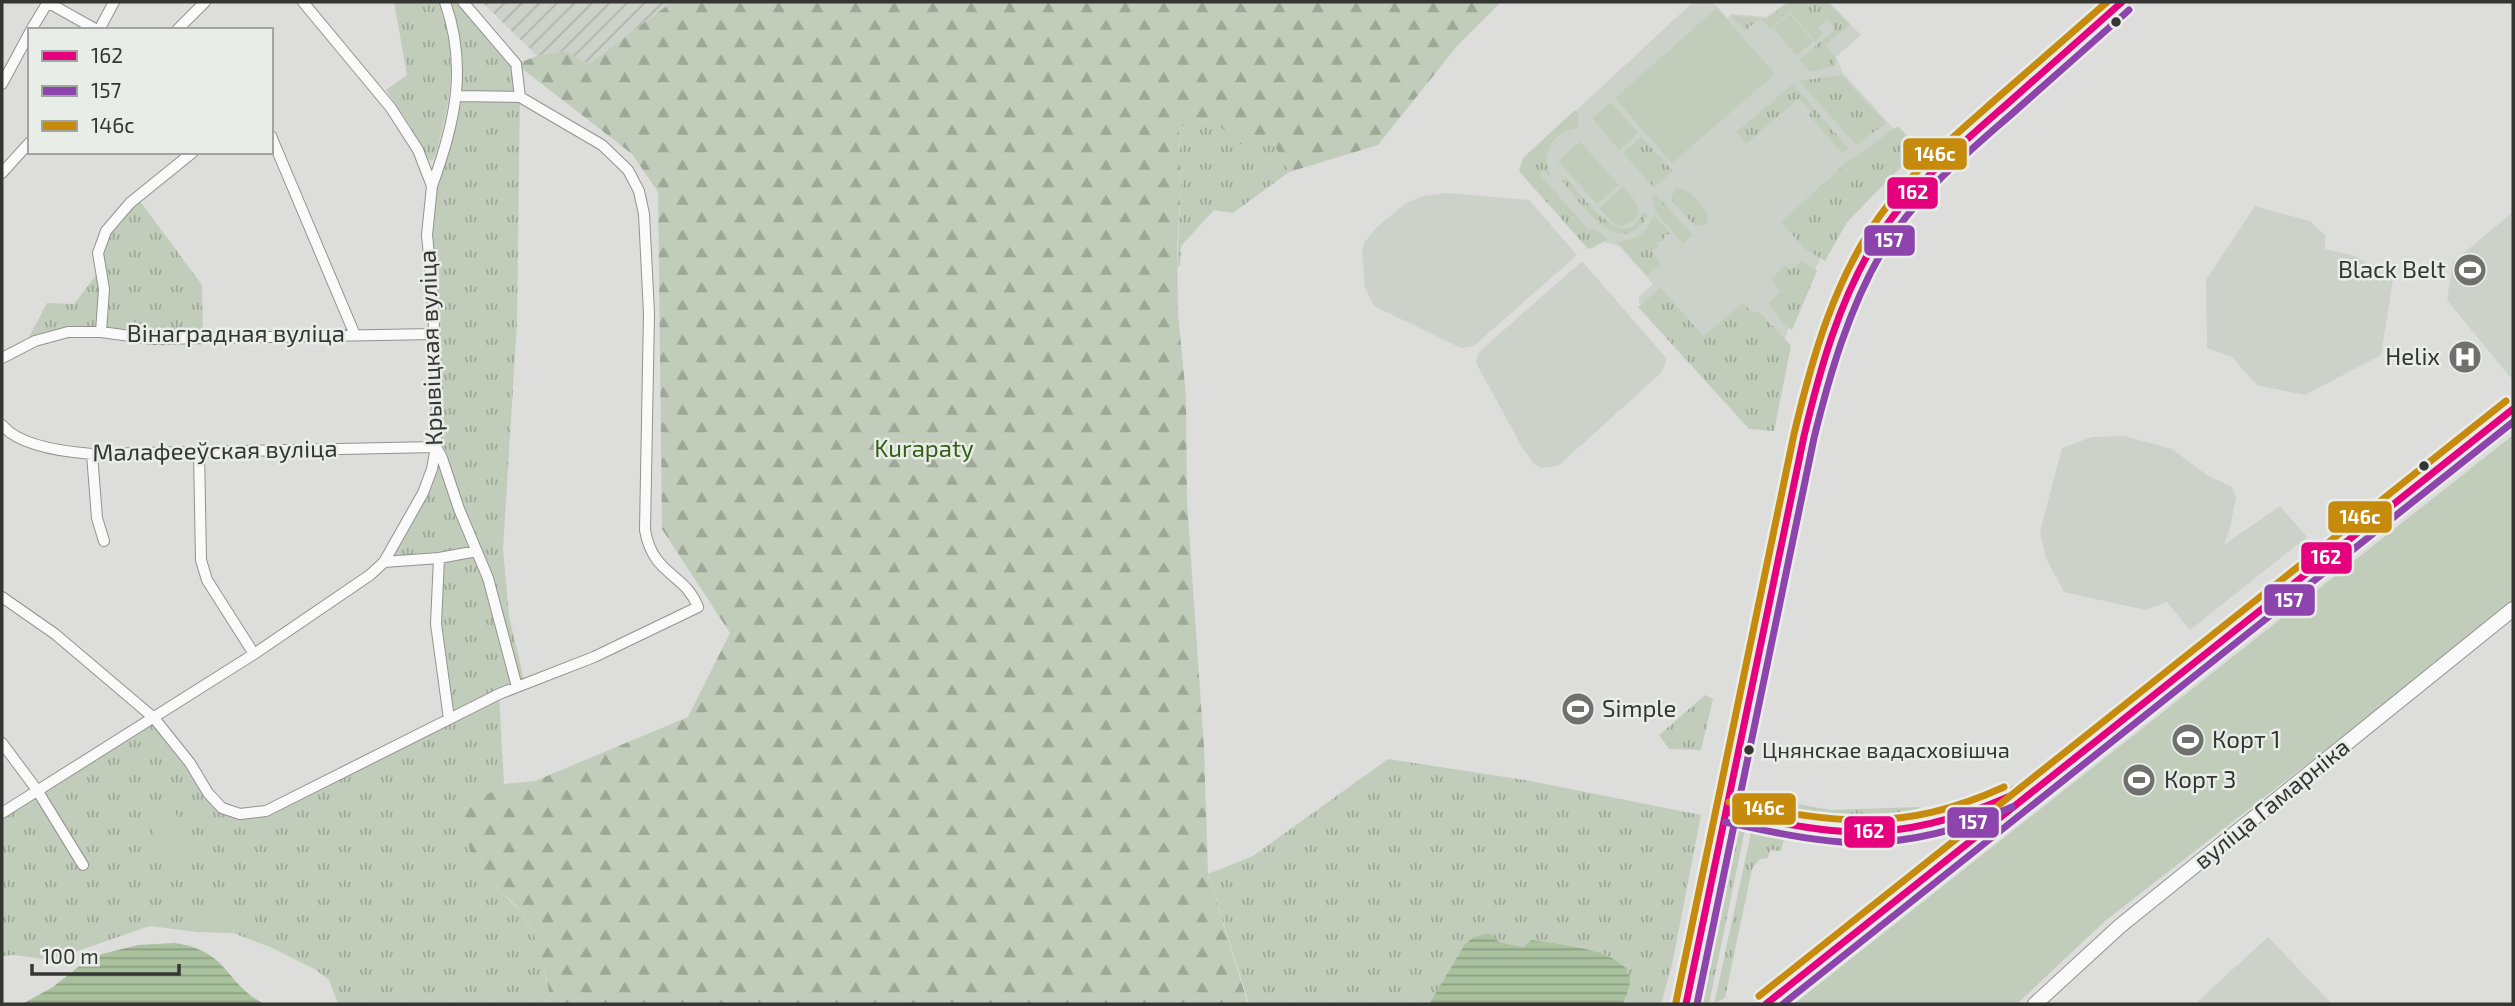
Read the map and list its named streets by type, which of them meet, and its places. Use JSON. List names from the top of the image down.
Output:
{
  "streets": {
    "main road": ["вуліца Гамарніка"],
    "street": ["Вінаградная вуліца", "Крывіцкая вуліца", "Малафееўская вуліца"]
  },
  "crossings": [
    ["Вінаградная вуліца", "Крывіцкая вуліца"],
    ["Крывіцкая вуліца", "Малафееўская вуліца"]
  ],
  "parks": ["Kurapaty"],
  "places": {
    "sports": [
      "Black Belt",
      "Simple",
      "Корт 1",
      "Корт 3"
    ],
    "hospital": ["Helix"],
    "other": ["Цнянскае вадасховішча"]
  },
  "lines": ["transit line 162", "transit line 146с", "transit line 157"],
  "legend": ["162", "157", "146с"],
  "scale_bar": "100 m"
}
